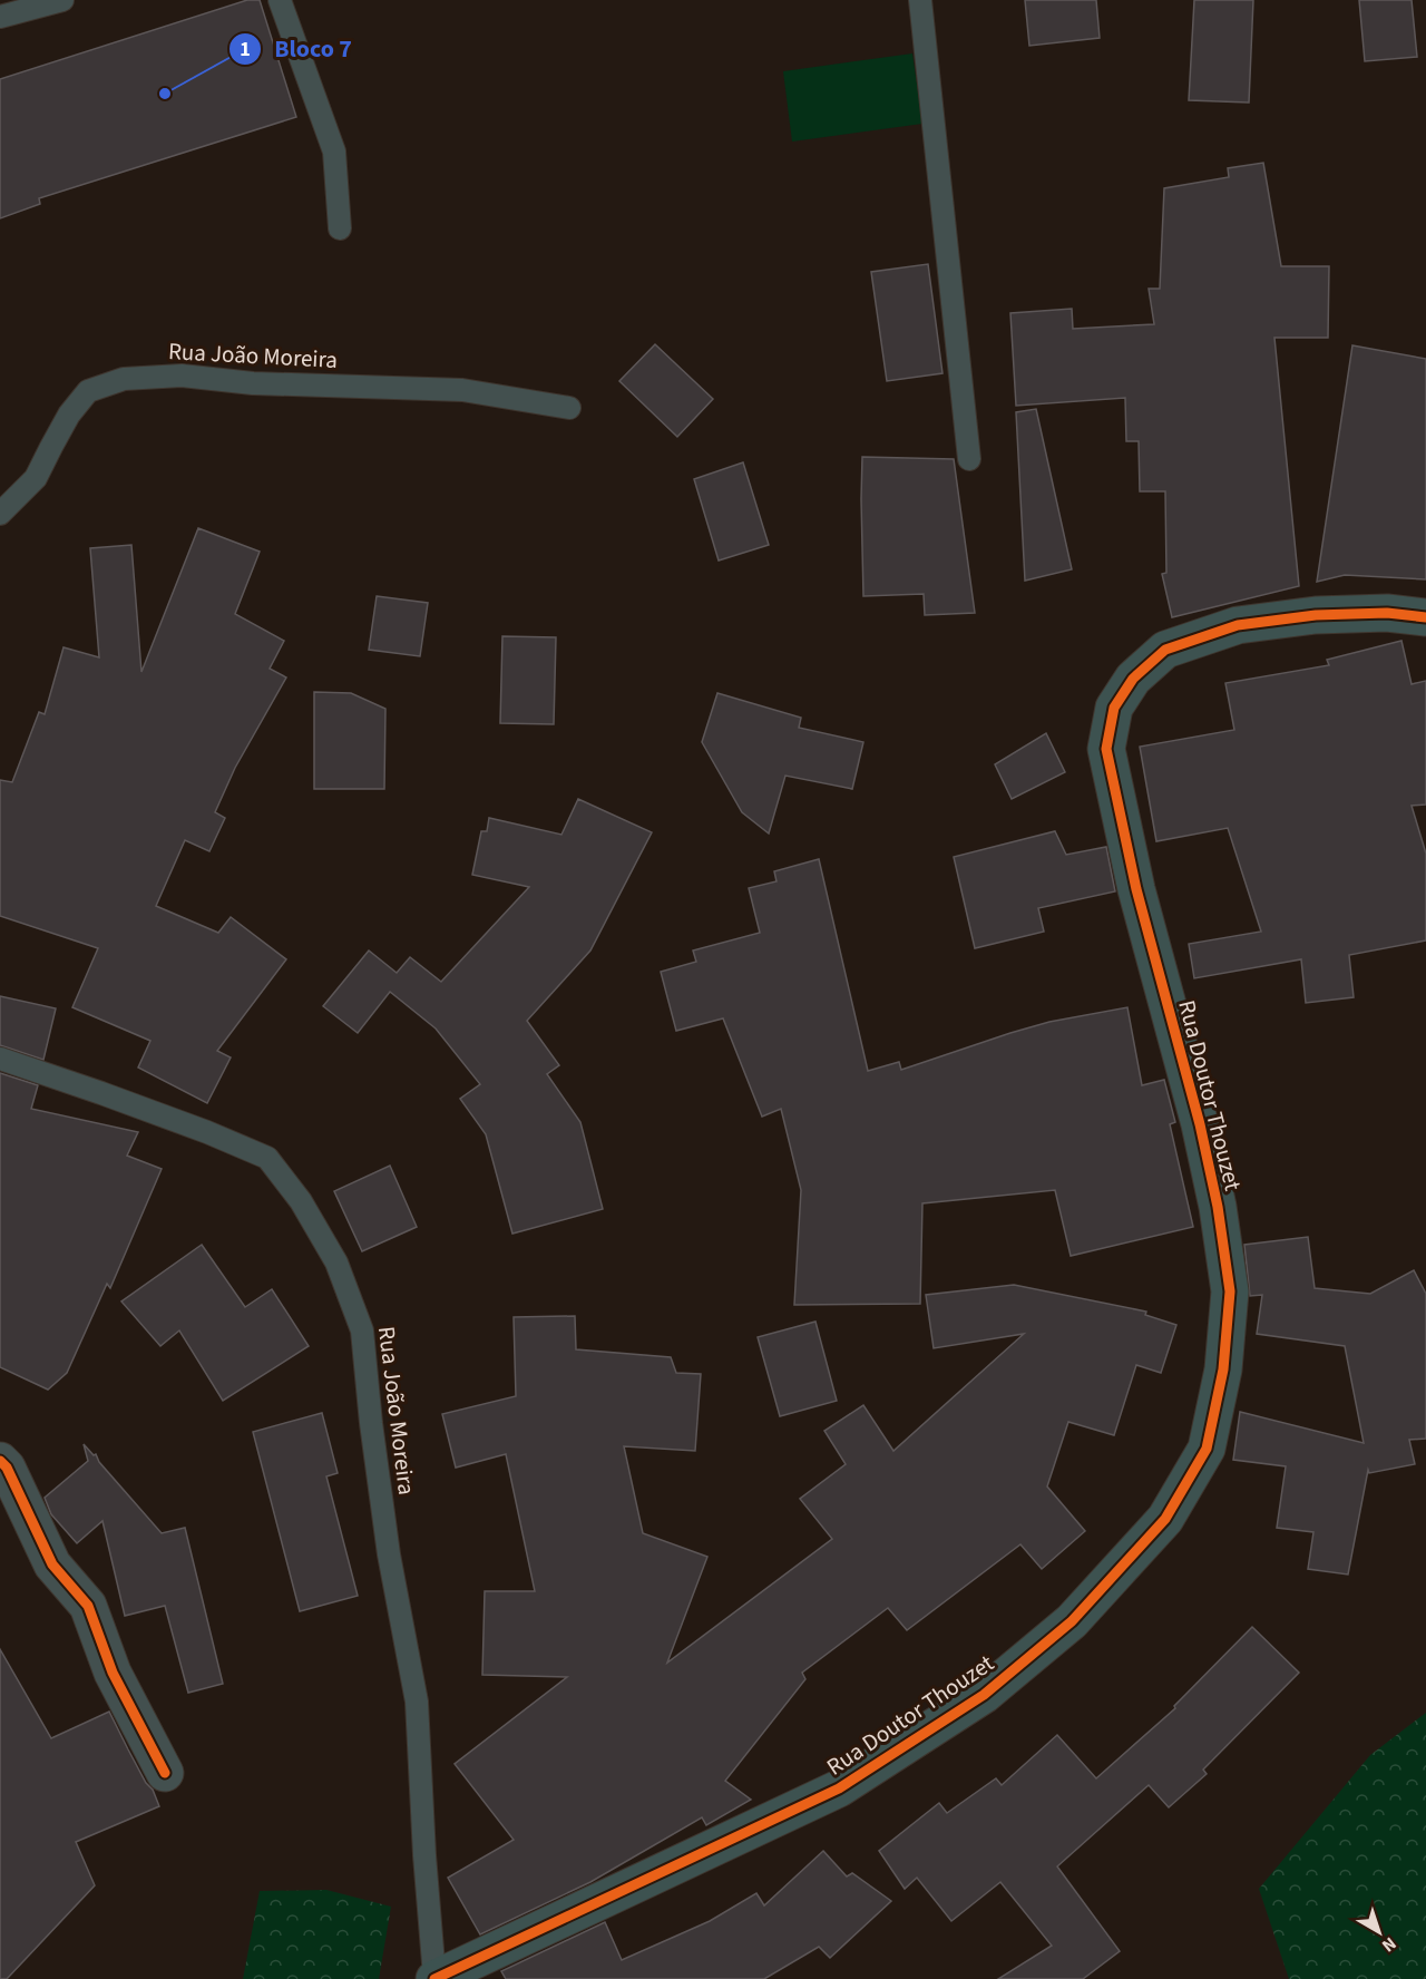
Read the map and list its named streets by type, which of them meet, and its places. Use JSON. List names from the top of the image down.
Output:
{
  "streets": {
    "street": ["Rua Doutor Thouzet"],
    "lane": ["Rua João Moreira"]
  },
  "crossings": [
    ["Rua João Moreira", "Rua Doutor Thouzet"]
  ],
  "places": ["Bloco 7"],
  "north": "bottom right"
}
